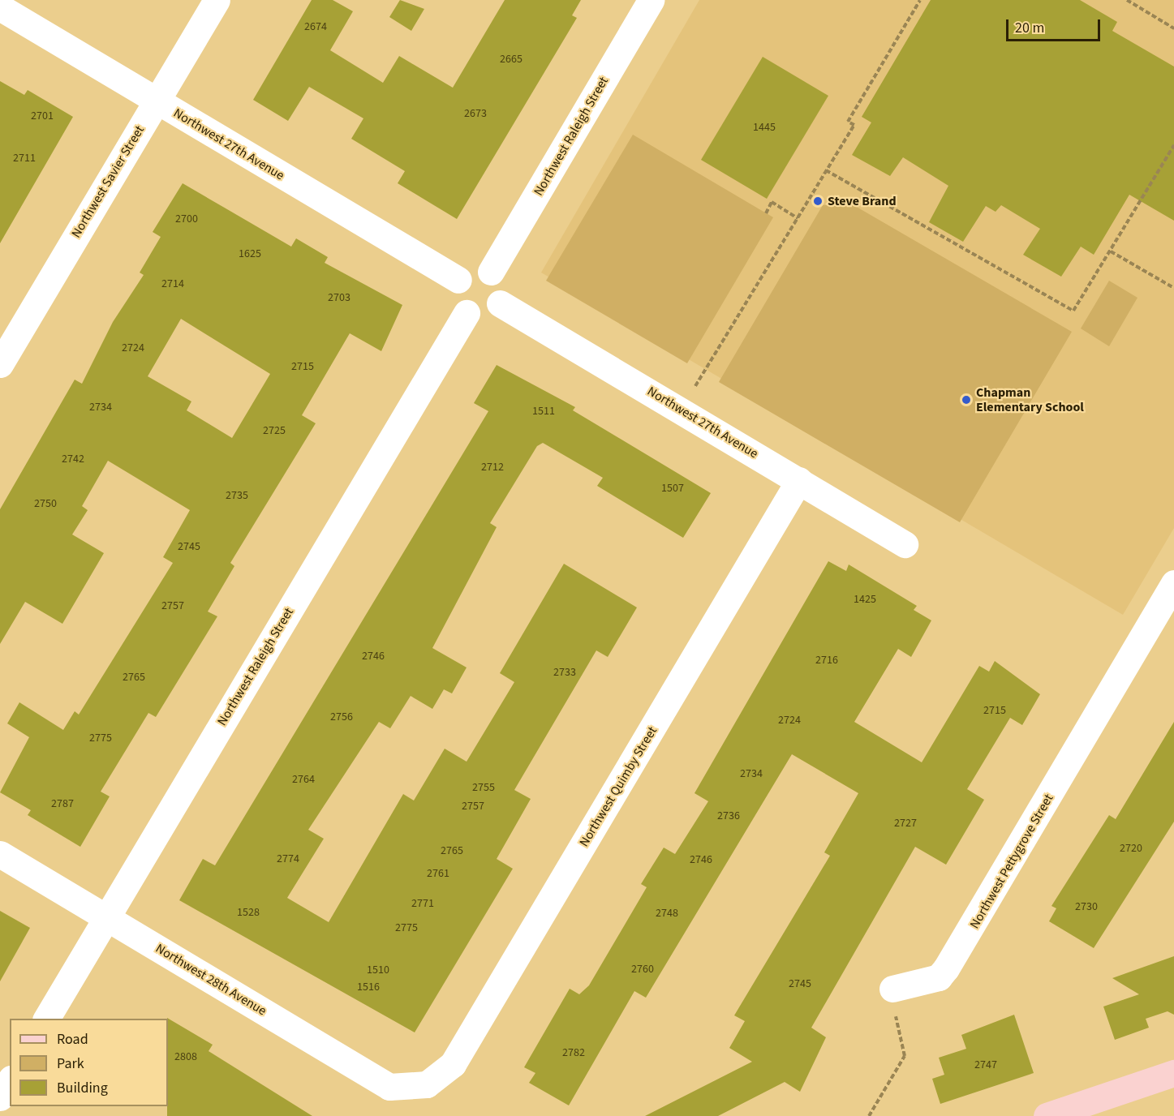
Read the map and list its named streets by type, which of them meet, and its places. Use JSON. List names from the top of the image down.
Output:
{
  "streets": {
    "street": [
      "Northwest Raleigh Street",
      "Northwest 27th Avenue",
      "Northwest Savier Street",
      "Northwest Quimby Street",
      "Northwest Pettygrove Street",
      "Northwest 28th Avenue"
    ]
  },
  "crossings": [
    ["Northwest Raleigh Street", "Northwest 27th Avenue"],
    ["Northwest Raleigh Street", "Northwest 28th Avenue"],
    ["Northwest 27th Avenue", "Northwest Savier Street"],
    ["Northwest 27th Avenue", "Northwest Quimby Street"],
    ["Northwest Quimby Street", "Northwest 28th Avenue"]
  ],
  "places": ["Steve Brand", "Chapman Elementary School"],
  "house_numbers": [
    "2674",
    "2665",
    "2673",
    "2701",
    "1445",
    "2711",
    "2700",
    "1625",
    "2714",
    "2703",
    "2724",
    "2715",
    "2734",
    "1511",
    "2725",
    "2742",
    "2712",
    "1507",
    "2735",
    "2750",
    "2745",
    "1425",
    "2757",
    "2746",
    "2716",
    "2733",
    "2765",
    "2715",
    "2756",
    "2724",
    "2775",
    "2734",
    "2764",
    "2755",
    "2787",
    "2757",
    "2736",
    "2727",
    "2720",
    "2765",
    "2774",
    "2746",
    "2761",
    "2771",
    "2730",
    "1528",
    "2748",
    "2775",
    "2760",
    "1510",
    "2745",
    "1516",
    "2782",
    "2808",
    "2747"
  ],
  "legend": ["Road", "Park", "Building"],
  "scale_bar": "20 m"
}
